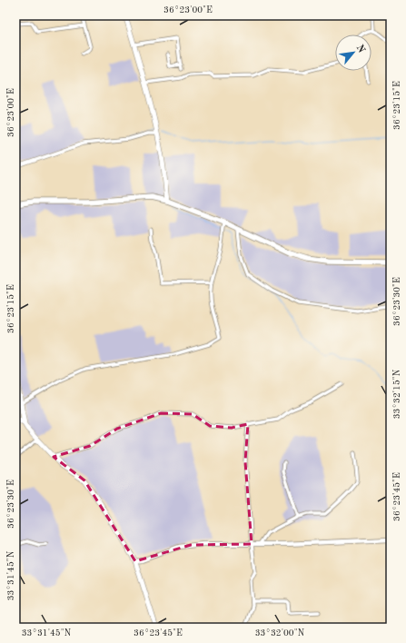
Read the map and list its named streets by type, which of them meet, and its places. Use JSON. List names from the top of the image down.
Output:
{
  "north": "top right",
  "coordinates": [
    "36°23'00\"E",
    "36°23'15\"E",
    "36°23'30\"E",
    "33°32'15\"N",
    "36°23'45\"E",
    "33°31'45\"N",
    "33°32'00\"N"
  ]
}
